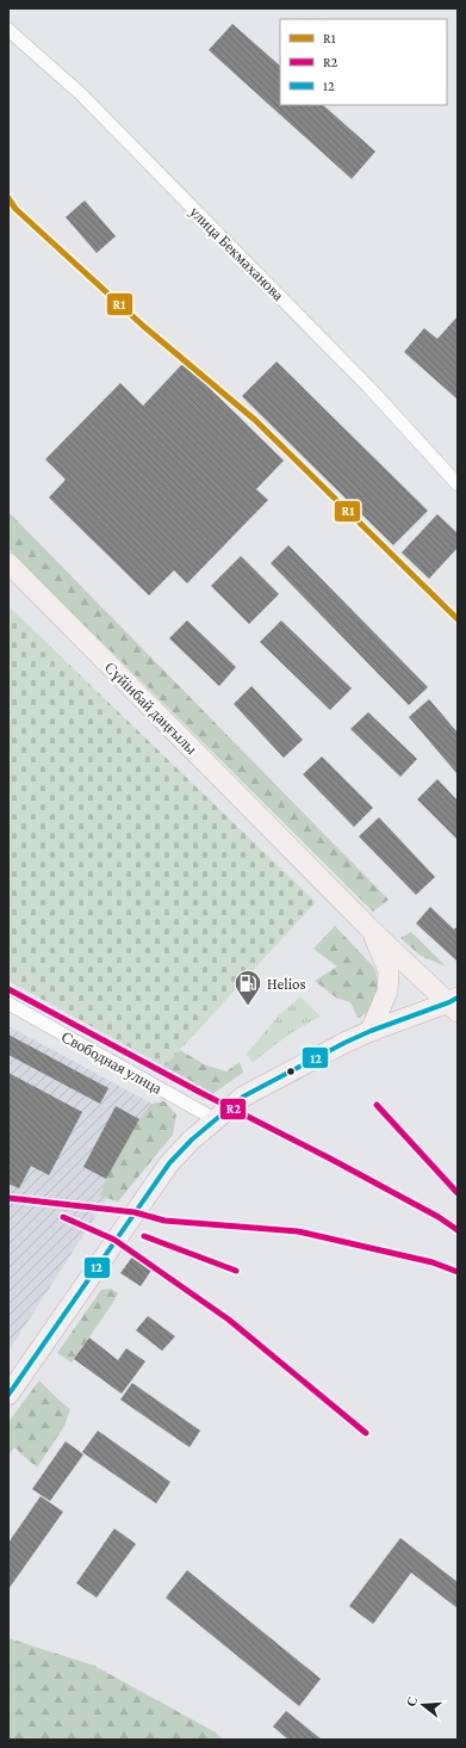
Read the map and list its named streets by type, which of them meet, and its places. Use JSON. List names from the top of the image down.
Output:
{
  "streets": {
    "main road": ["Сүйінбай даңғылы"],
    "street": ["улица Бекмаханова", "Свободная улица"]
  },
  "places": {
    "fuel station": ["Helios"]
  },
  "lines": ["transit line R1", "transit line R2", "transit line 12"],
  "legend": ["R1", "R2", "12"],
  "north": "left"
}
